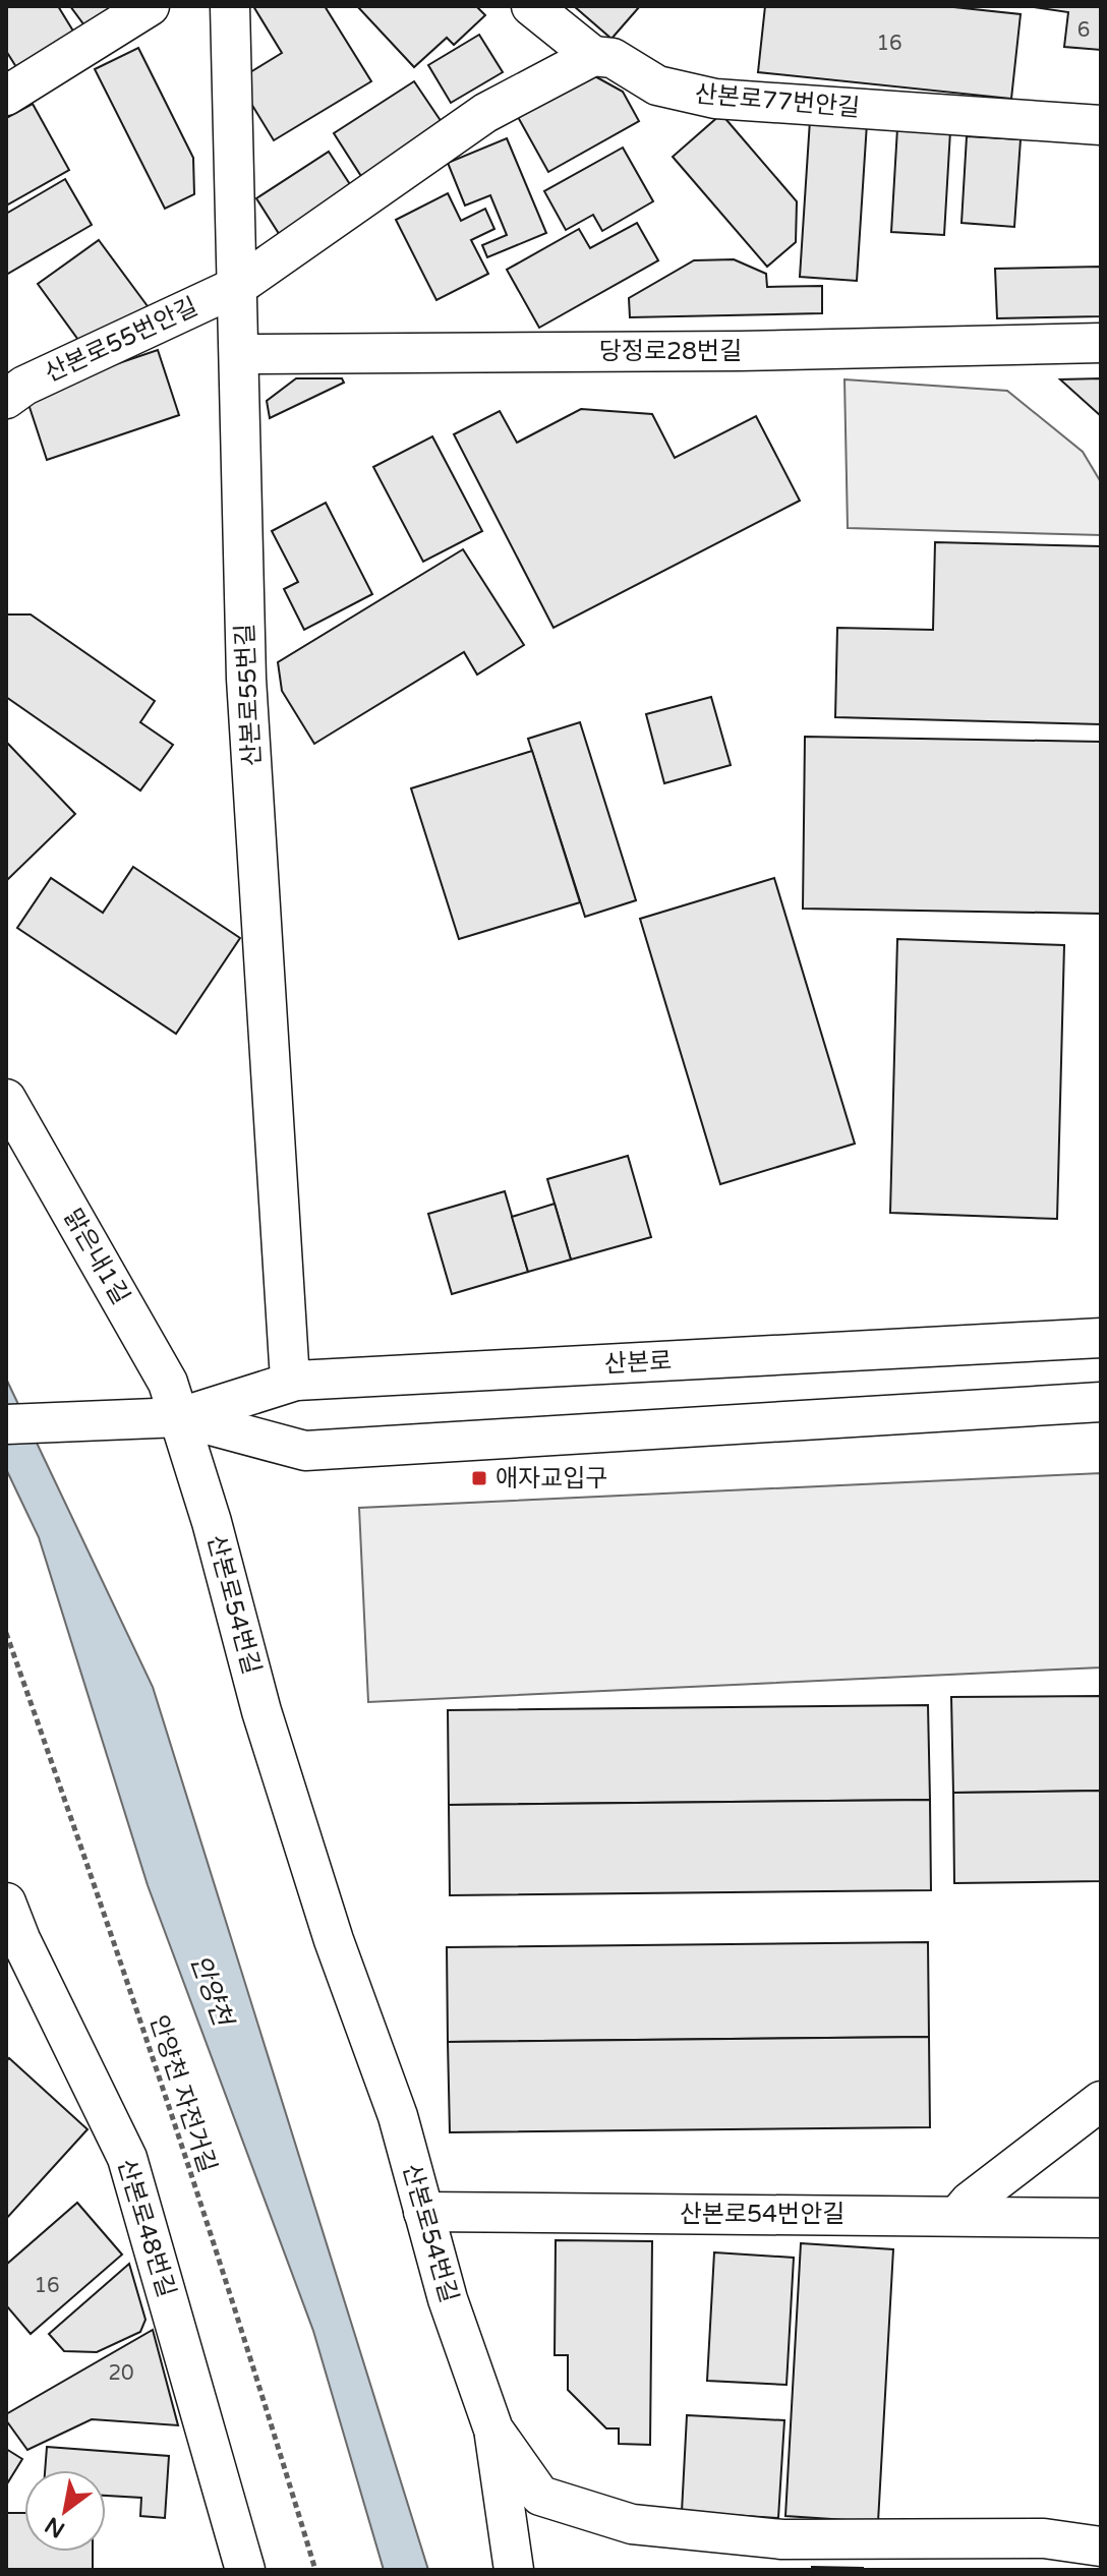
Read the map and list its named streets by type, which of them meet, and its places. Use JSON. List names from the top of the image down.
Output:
{
  "streets": {
    "street": [
      "산본로77번안길",
      "산본로55번안길",
      "당정로28번길",
      "산본로55번길",
      "맑은내1길",
      "산본로",
      "산본로54번길",
      "산본로54번안길",
      "산본로48번길"
    ],
    "path": ["안양천 자전거길"]
  },
  "crossings": [
    ["산본로55번안길", "산본로55번길"],
    ["당정로28번길", "산본로55번길"],
    ["산본로55번길", "산본로"],
    ["맑은내1길", "산본로"],
    ["맑은내1길", "산본로54번길"],
    ["산본로", "산본로54번길"],
    ["산본로54번길", "산본로54번안길"]
  ],
  "water": ["안양천"],
  "places": {
    "transit": ["애자교입구"]
  },
  "house_numbers": [
    "6",
    "16",
    "16",
    "20"
  ],
  "north": "bottom left"
}
